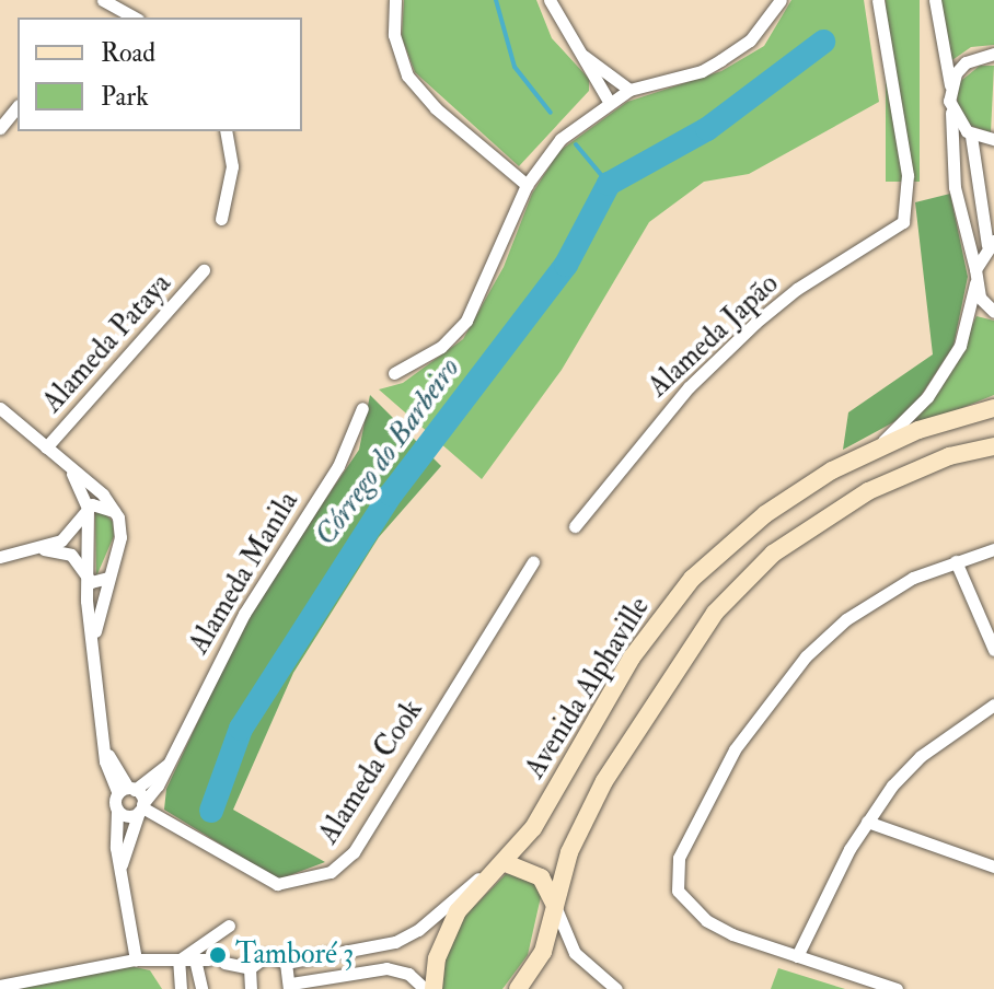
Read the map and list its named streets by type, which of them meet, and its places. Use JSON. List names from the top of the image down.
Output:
{
  "streets": {
    "main road": ["Avenida Alphaville"],
    "street": [
      "Alameda Japão",
      "Alameda Pataya",
      "Alameda Manila",
      "Alameda Cook"
    ]
  },
  "crossings": [
    ["Alameda Manila", "Alameda Cook"]
  ],
  "water": ["Córrego do Barbeiro"],
  "places": ["Tamboré 3"],
  "legend": ["Road", "Park"]
}
